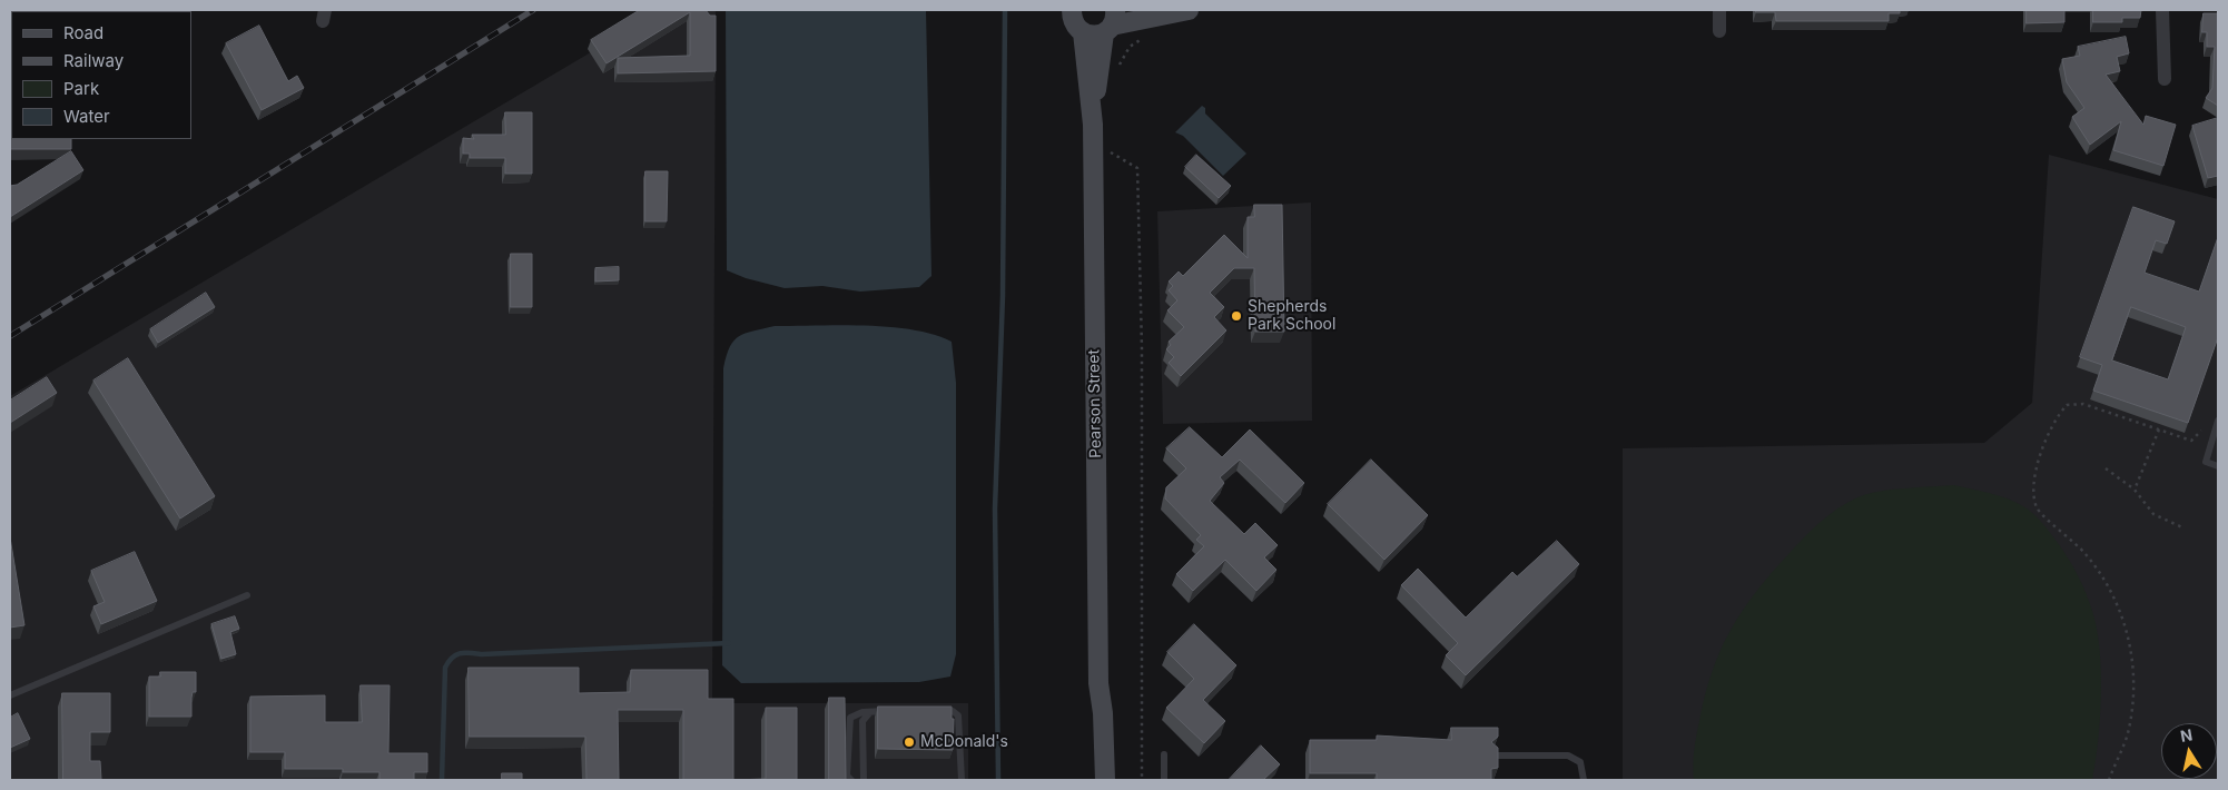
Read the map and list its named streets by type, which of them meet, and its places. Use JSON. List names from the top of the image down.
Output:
{
  "streets": {
    "main road": ["Pearson Street"]
  },
  "places": ["Shepherds Park School", "McDonald's"],
  "legend": [
    "Road",
    "Railway",
    "Park",
    "Water"
  ],
  "north": "top"
}
